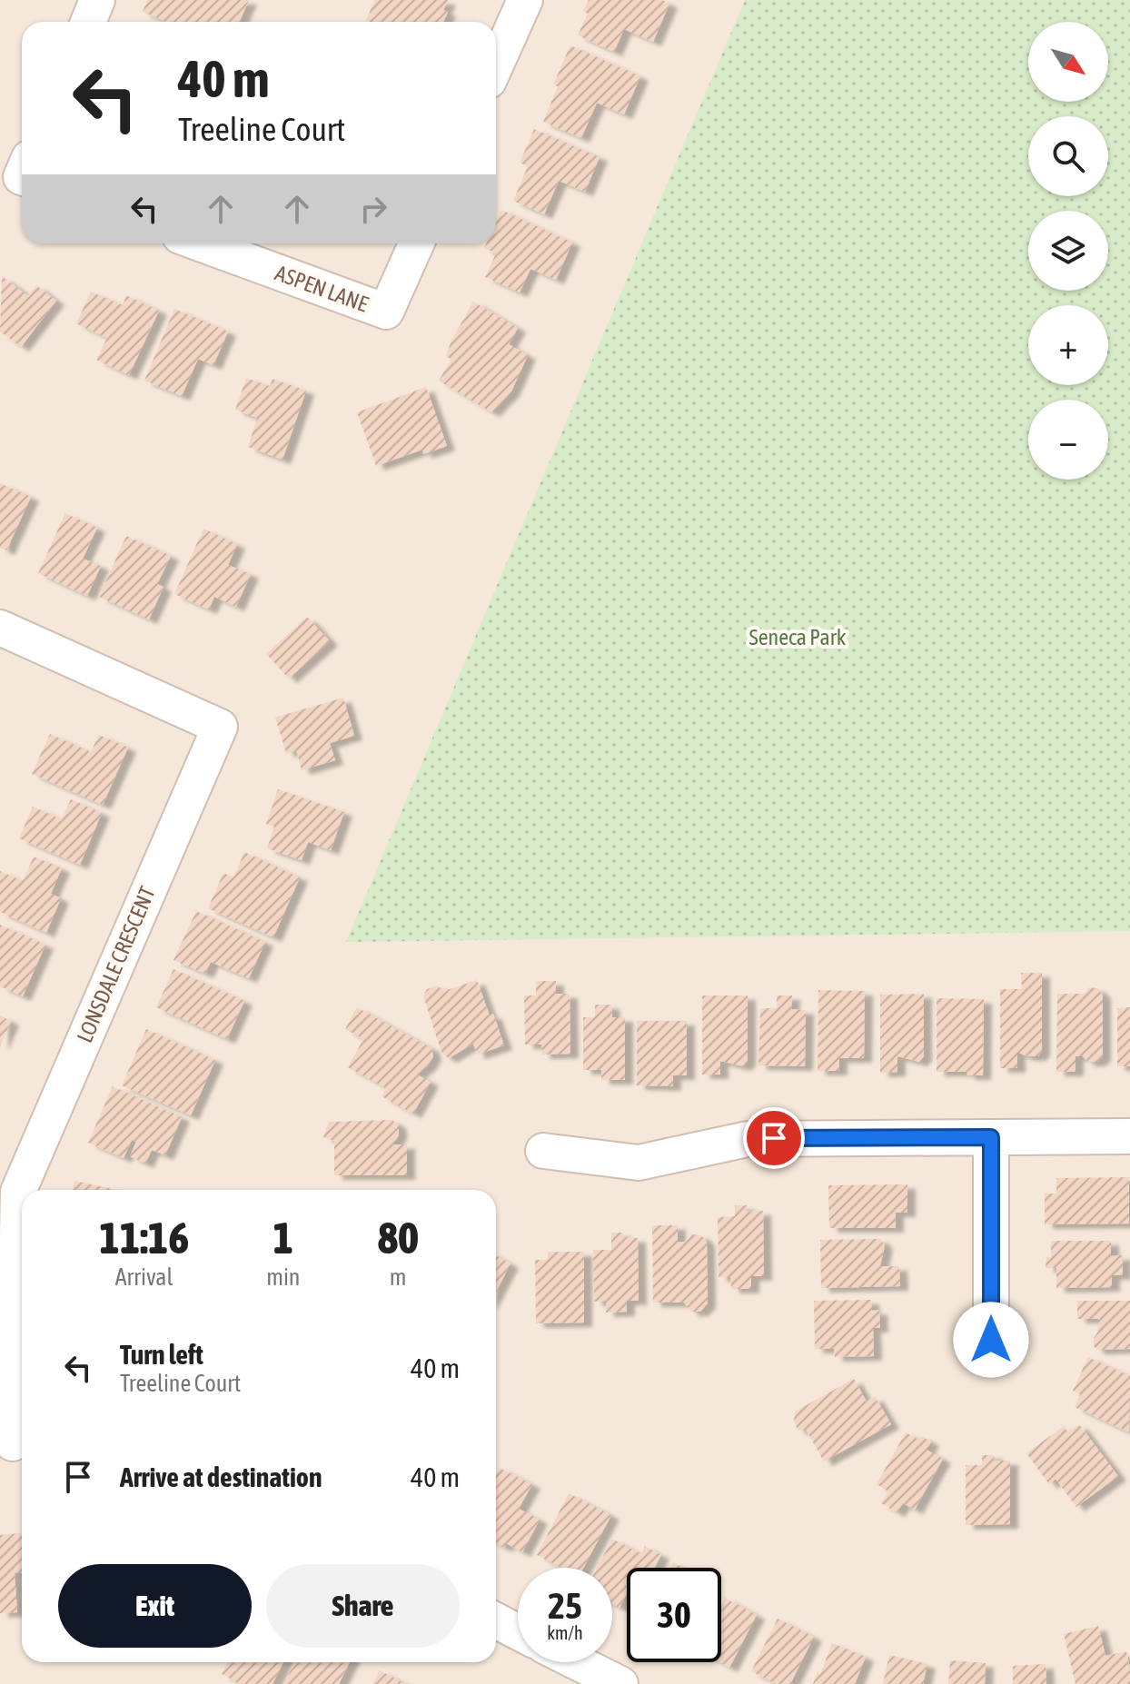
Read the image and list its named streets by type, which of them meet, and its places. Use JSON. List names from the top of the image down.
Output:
{
  "streets": {
    "street": ["ASPEN LANE", "LONSDALE CRESCENT"]
  },
  "parks": ["Seneca Park"],
  "north": "bottom right",
  "page": {
    "map_buttons": ["+", "−"],
    "turn": ["40 m", "Treeline Court"],
    "eta": [
      "11:16",
      "Arrival",
      "1",
      "min",
      "80",
      "m"
    ],
    "list": [
      {
        "name": "Turn left",
        "note": "Treeline Court",
        "value": "40 m"
      },
      {
        "name": "Arrive at destination",
        "value": "40 m"
      }
    ],
    "buttons": ["Exit", "Share"],
    "speed": "25 km/h",
    "limit": "30"
  }
}
